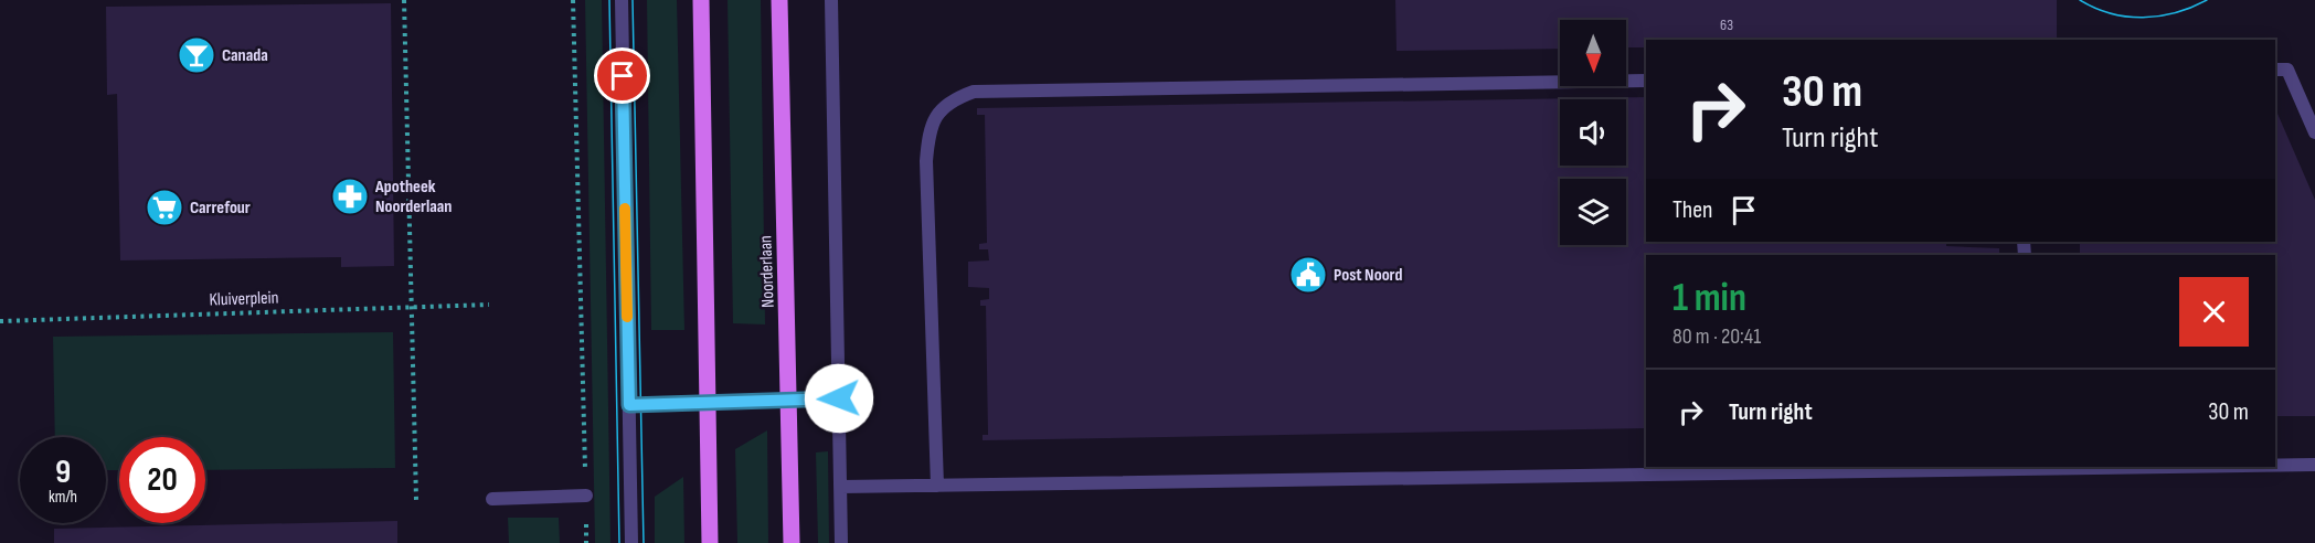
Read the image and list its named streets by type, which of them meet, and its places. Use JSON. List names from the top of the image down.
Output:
{
  "streets": {
    "main road": ["Noorderlaan"],
    "path": ["Kluiverplein"]
  },
  "places": {
    "bar": ["Canada"],
    "pharmacy": ["Apotheek Noorderlaan"],
    "supermarket": ["Carrefour"],
    "public building": ["Post Noord"]
  },
  "house_numbers": ["63"],
  "north": "bottom",
  "page": {
    "turn": ["30 m", "Turn right"],
    "then": "Then",
    "heading": ["1 min", "80 m · 20:41"],
    "list": [
      {
        "name": "Turn right",
        "value": "30 m"
      }
    ],
    "speed": "9 km/h",
    "limit": "20"
  }
}
